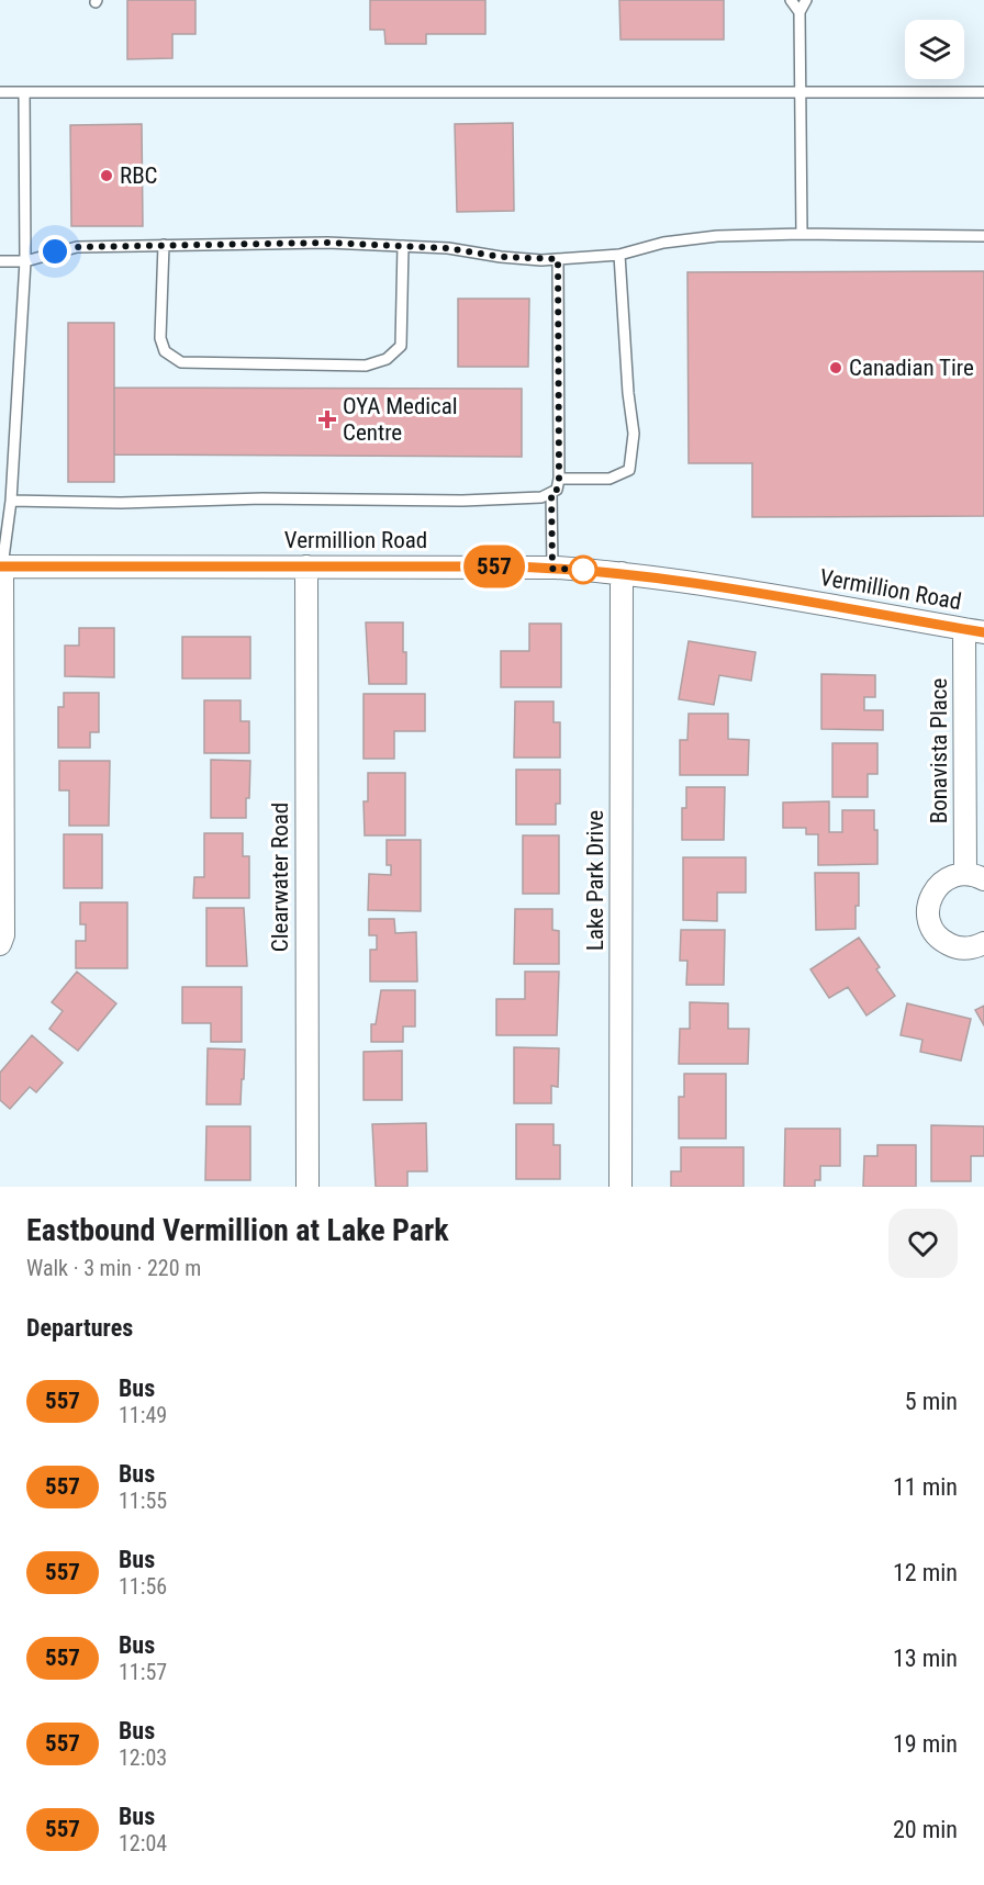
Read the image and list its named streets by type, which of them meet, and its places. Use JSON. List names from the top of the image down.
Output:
{
  "streets": {
    "street": [
      "Vermillion Road",
      "Bonavista Place",
      "Clearwater Road",
      "Lake Park Drive"
    ]
  },
  "crossings": [
    ["Vermillion Road", "Bonavista Place"],
    ["Vermillion Road", "Clearwater Road"],
    ["Vermillion Road", "Lake Park Drive"]
  ],
  "places": {
    "other": ["RBC", "Canadian Tire"],
    "health": ["OYA Medical Centre"]
  },
  "lines": ["bus line 557"],
  "page": {
    "on_map": "557",
    "heading": [
      ["Eastbound Vermillion at Lake Park", "Walk · 3 min · 220 m"],
      "Departures"
    ],
    "list": [
      {
        "mark": "557",
        "name": "Bus",
        "note": "11:49",
        "value": "5 min"
      },
      {
        "mark": "557",
        "name": "Bus",
        "note": "11:55",
        "value": "11 min"
      },
      {
        "mark": "557",
        "name": "Bus",
        "note": "11:56",
        "value": "12 min"
      },
      {
        "mark": "557",
        "name": "Bus",
        "note": "11:57",
        "value": "13 min"
      },
      {
        "mark": "557",
        "name": "Bus",
        "note": "12:03",
        "value": "19 min"
      },
      {
        "mark": "557",
        "name": "Bus",
        "note": "12:04",
        "value": "20 min"
      }
    ]
  }
}
